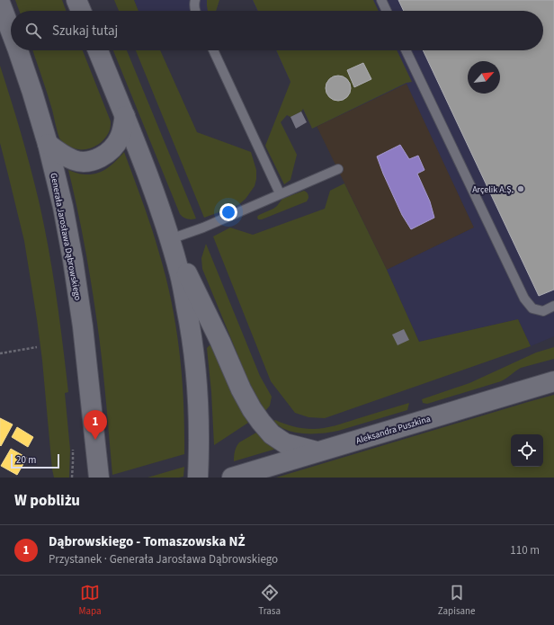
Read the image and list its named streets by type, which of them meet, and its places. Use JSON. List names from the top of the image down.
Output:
{
  "streets": {
    "main road": ["Generała Jarosława Dąbrowskiego", "Aleksandra Puszkina"]
  },
  "places": ["Arçelik A.Ş."],
  "scale_bar": "20 m",
  "north": "top right",
  "page": {
    "search": "Szukaj tutaj",
    "pins": "1",
    "scale": "20 m",
    "heading": "W pobliżu",
    "list": [
      {
        "mark": "1",
        "name": "Dąbrowskiego - Tomaszowska NŻ",
        "note": "Przystanek · Generała Jarosława Dąbrowskiego",
        "value": "110 m"
      }
    ],
    "nav": ["Mapa", "Trasa", "Zapisane"]
  }
}
